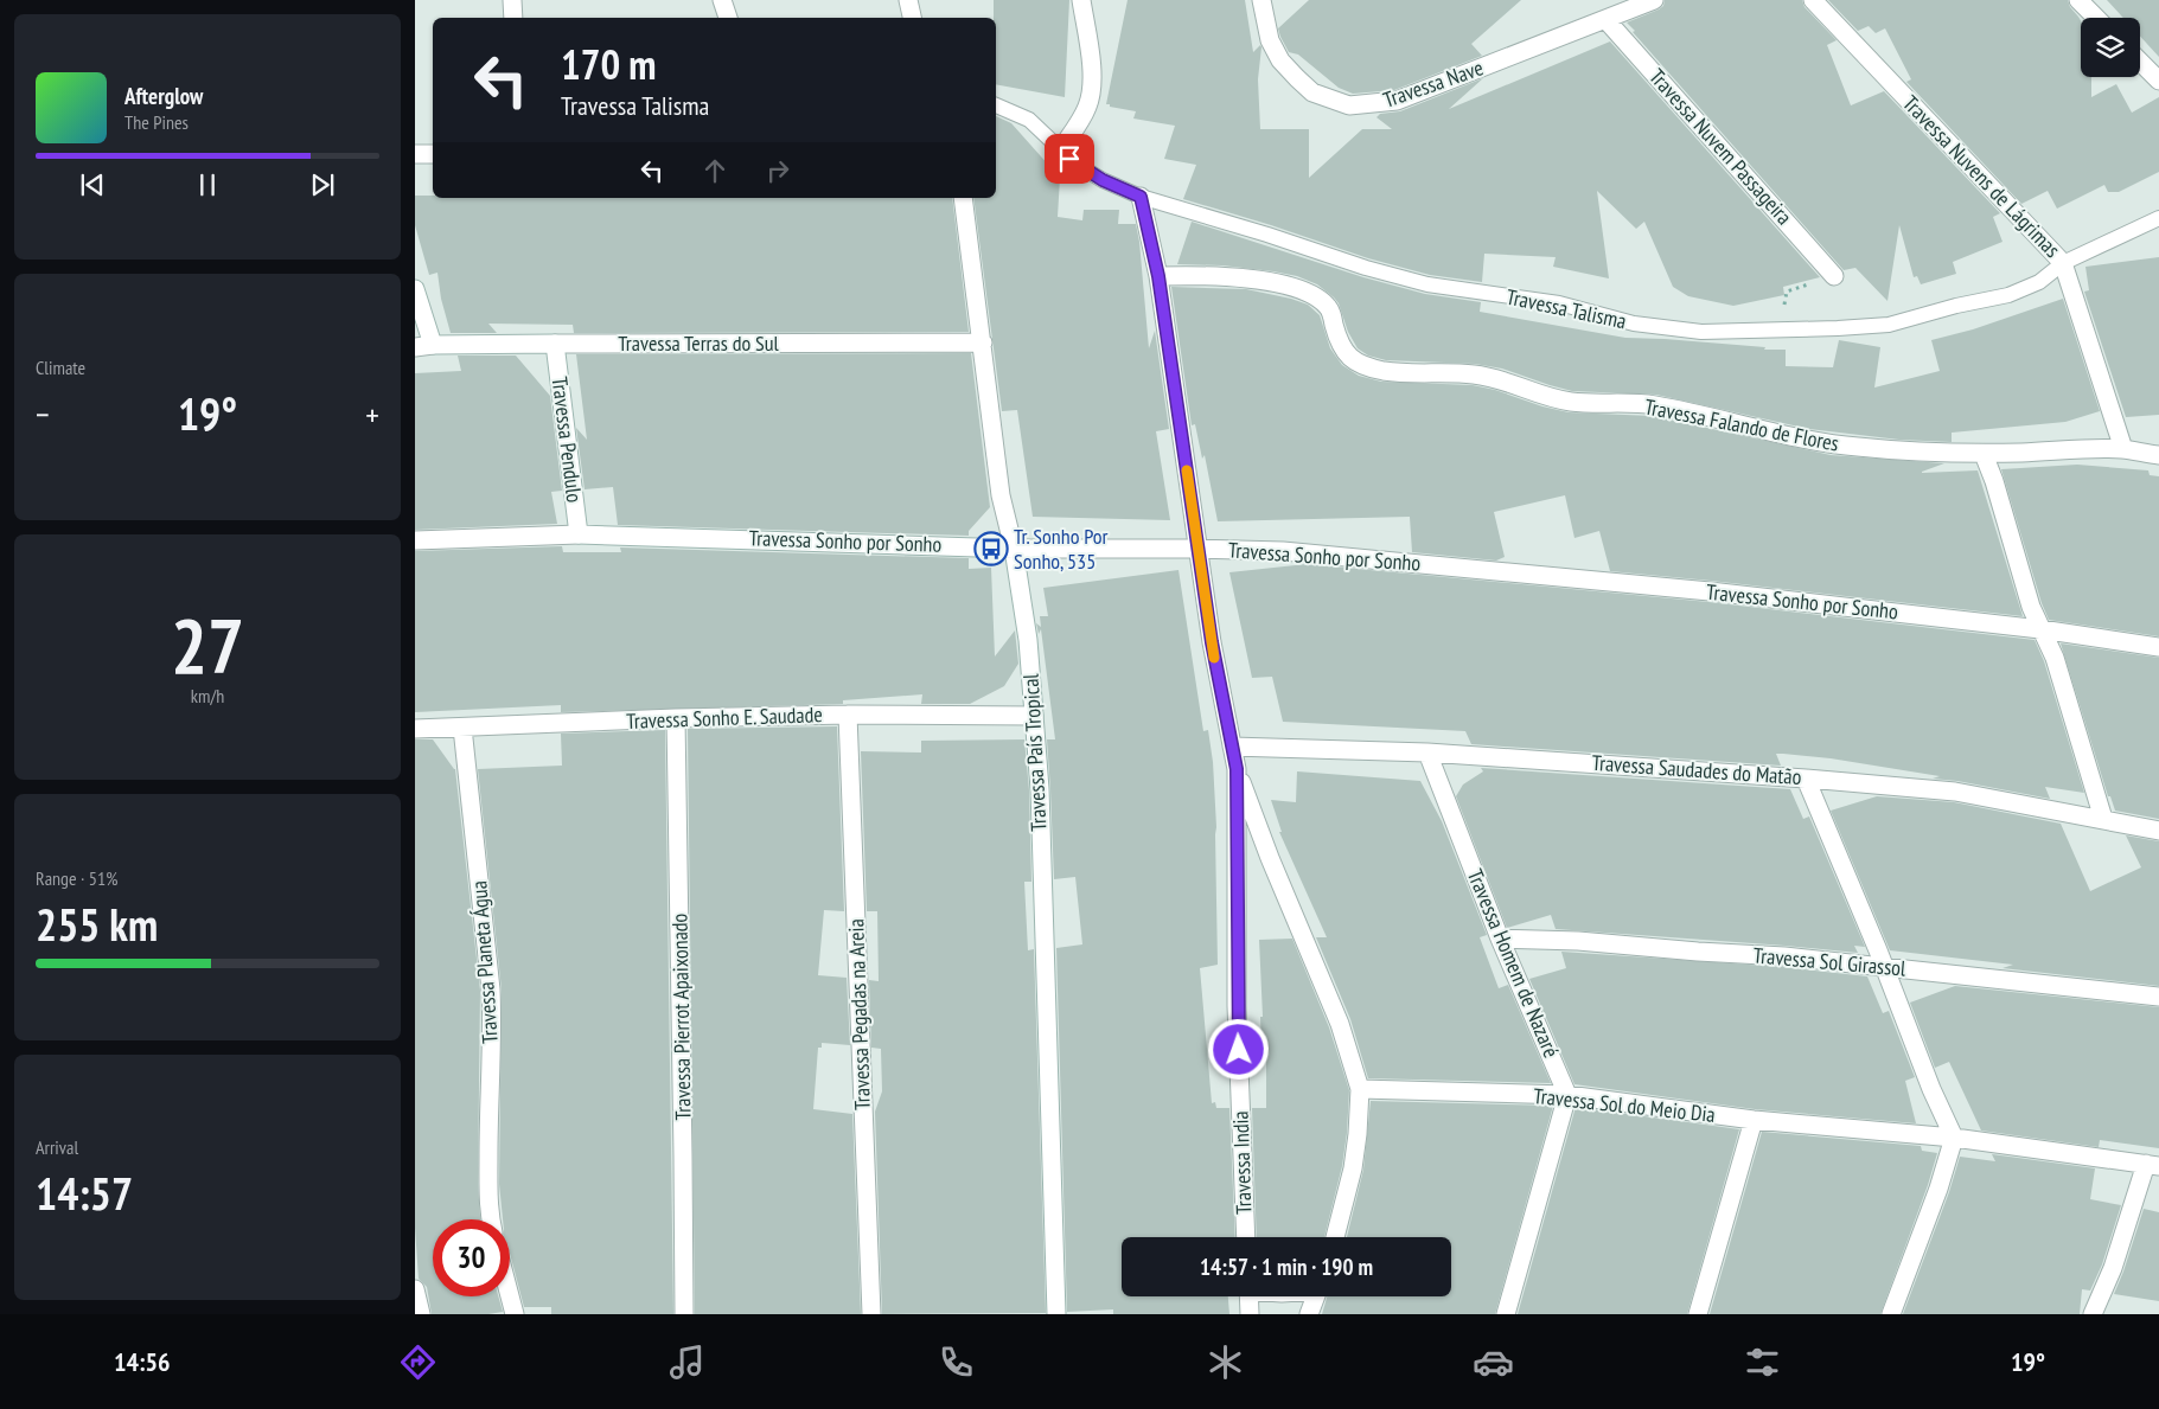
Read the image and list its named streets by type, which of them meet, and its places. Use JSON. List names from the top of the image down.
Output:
{
  "streets": {
    "street": [
      "Travessa Nave",
      "Travessa Nuvem Passageira",
      "Travessa Nuvens de Lágrimas",
      "Travessa Terras do Sul",
      "Travessa Falando de Flores",
      "Travessa Pendulo",
      "Travessa Sonho por Sonho",
      "Travessa Sonho E. Saudade",
      "Travessa País Tropical",
      "Travessa Saudades do Matão",
      "Travessa Planeta Água",
      "Travessa Sol Girassol",
      "Travessa Homem de Nazaré",
      "Travessa Pegadas na Areia",
      "Travessa Pierrot Apaixonado",
      "Travessa Sol do Meio Dia",
      "Travessa India"
    ],
    "lane": ["Travessa Talisma"]
  },
  "crossings": [
    ["Travessa Nave", "Travessa Nuvem Passageira"],
    ["Travessa Nuvens de Lágrimas", "Travessa Talisma"],
    ["Travessa Nuvens de Lágrimas", "Travessa Falando de Flores"],
    ["Travessa Talisma", "Travessa India"],
    ["Travessa Terras do Sul", "Travessa Pendulo"],
    ["Travessa Terras do Sul", "Travessa País Tropical"],
    ["Travessa Falando de Flores", "Travessa India"],
    ["Travessa Pendulo", "Travessa Sonho por Sonho"],
    ["Travessa Sonho por Sonho", "Travessa País Tropical"],
    ["Travessa Sonho por Sonho", "Travessa India"],
    ["Travessa Sonho E. Saudade", "Travessa País Tropical"],
    ["Travessa Sonho E. Saudade", "Travessa Planeta Água"],
    ["Travessa Sonho E. Saudade", "Travessa Pegadas na Areia"],
    ["Travessa Sonho E. Saudade", "Travessa Pierrot Apaixonado"],
    ["Travessa Saudades do Matão", "Travessa Homem de Nazaré"],
    ["Travessa Saudades do Matão", "Travessa India"],
    ["Travessa Sol Girassol", "Travessa Homem de Nazaré"],
    ["Travessa Homem de Nazaré", "Travessa Sol do Meio Dia"]
  ],
  "places": {
    "bus stop": ["Tr. Sonho Por Sonho, 535"]
  },
  "page": {
    "turn": ["170 m", "Travessa Talisma"],
    "song": ["Afterglow", "The Pines"],
    "tile": [
      "Climate",
      ["27", "km/h"],
      ["Range · 51%", "255 km"],
      ["Arrival", "14:57"]
    ],
    "heat": ["−", "19°", "+"],
    "limit": "30",
    "trip": "14:57 · 1 min · 190 m",
    "tabs": ["14:56", "19°"]
  }
}
